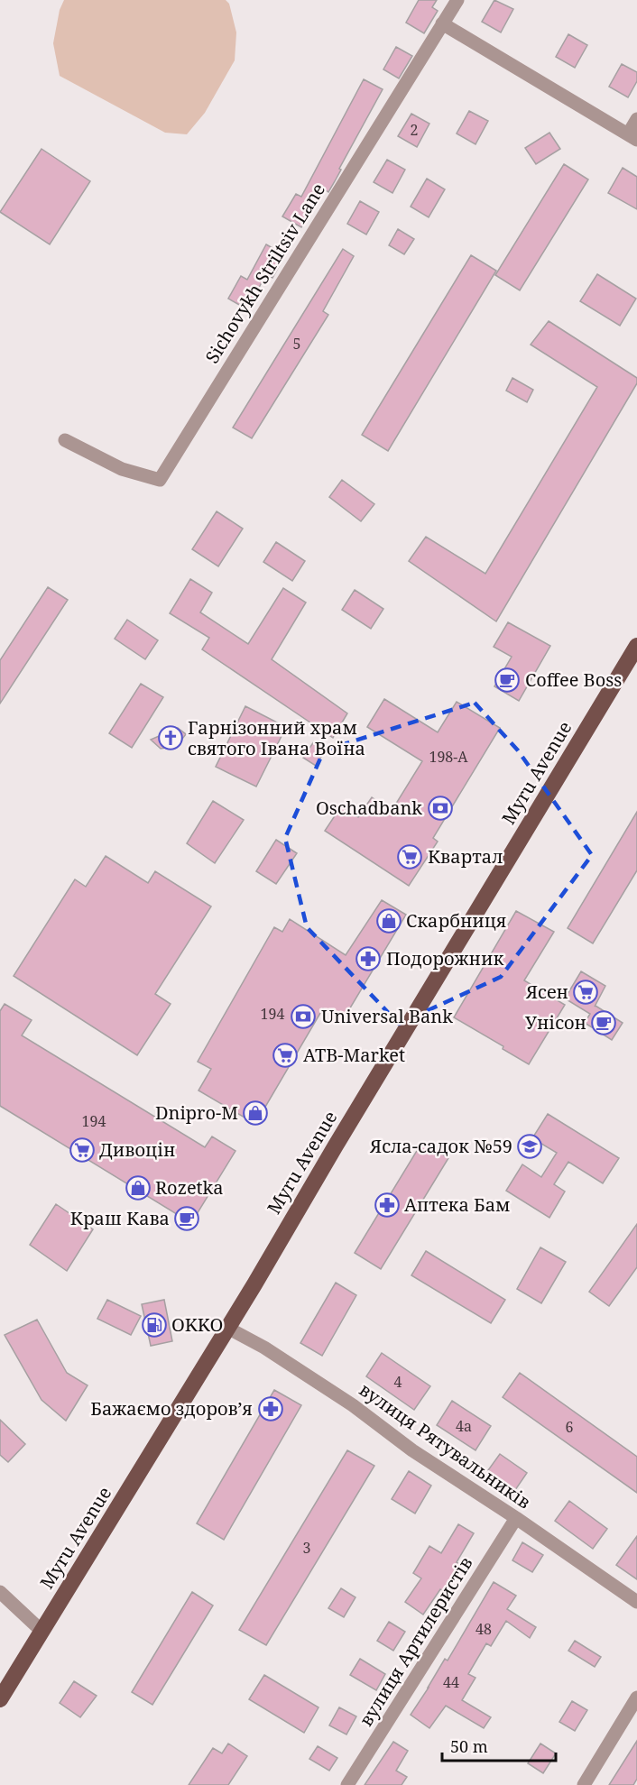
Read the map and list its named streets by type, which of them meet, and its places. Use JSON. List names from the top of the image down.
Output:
{
  "streets": {
    "main road": ["Myru Avenue"],
    "street": ["Sichovykh Striltsiv Lane", "вулиця Рятувальників", "вулиця Артилеристів"]
  },
  "crossings": [
    ["Myru Avenue", "вулиця Рятувальників"],
    ["вулиця Рятувальників", "вулиця Артилеристів"]
  ],
  "places": {
    "cafe": ["Coffee Boss", "Унісон", "Краш Кава"],
    "church": ["Гарнізонний храм святого Івана Воїна"],
    "bank": ["Oschadbank", "Universal Bank"],
    "supermarket": [
      "Квартал",
      "Ясен",
      "ATB-Market",
      "Дивоцін"
    ],
    "shop": ["Скарбниця", "Dnipro-M", "Rozetka"],
    "pharmacy": ["Подорожник", "Аптека Бам", "Бажаємо здоров’я"],
    "school or university": ["Ясла-садок №59"],
    "fuel station": ["OKKO"]
  },
  "house_numbers": [
    "2",
    "5",
    "198-А",
    "194",
    "194",
    "4",
    "4а",
    "6",
    "3",
    "48",
    "44"
  ],
  "scale_bar": "50 m"
}
